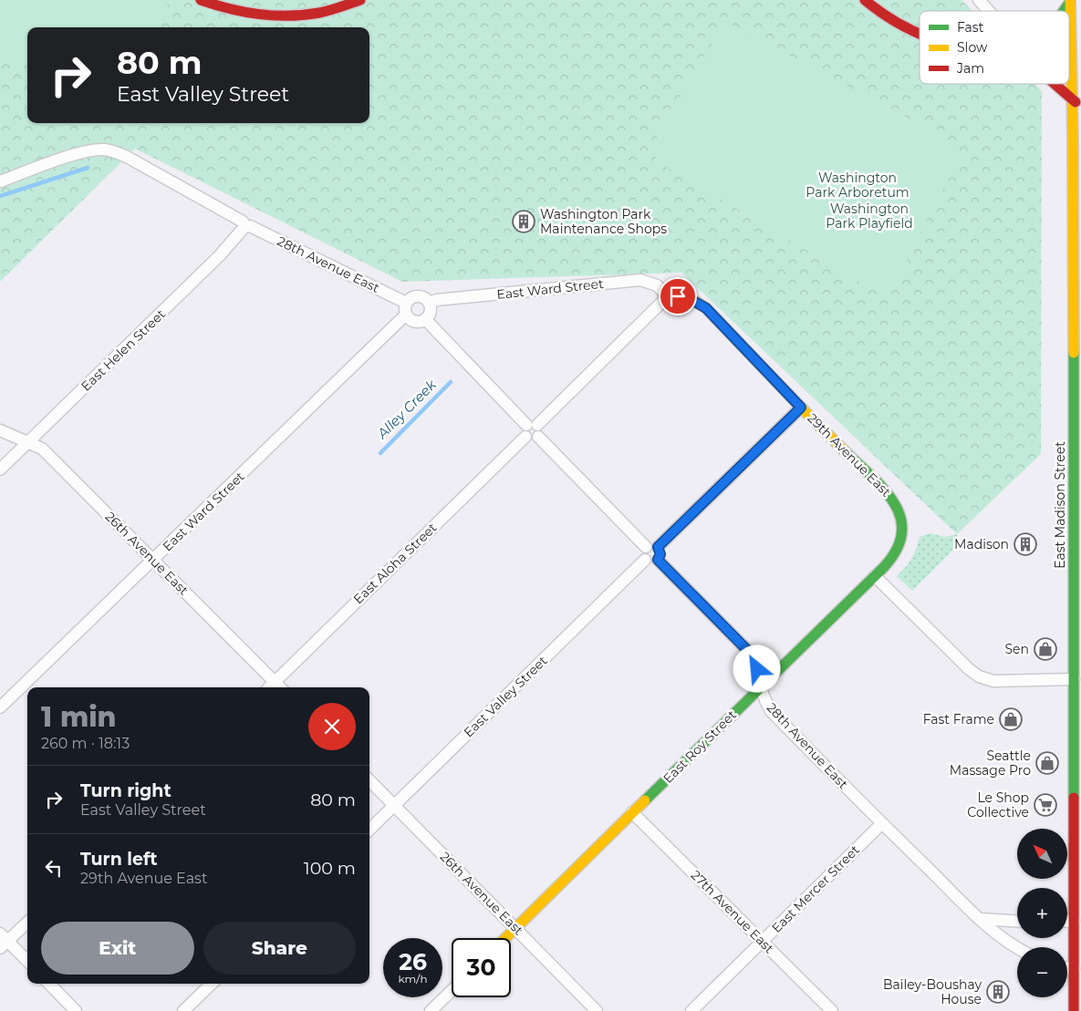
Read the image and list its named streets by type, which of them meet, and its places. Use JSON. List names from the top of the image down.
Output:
{
  "streets": {
    "main road": ["29th Avenue East", "East Madison Street", "East Roy Street"],
    "street": [
      "28th Avenue East",
      "East Ward Street",
      "East Helen Street",
      "26th Avenue East",
      "East Aloha Street",
      "East Valley Street",
      "East Mercer Street",
      "27th Avenue East"
    ]
  },
  "crossings": [
    ["28th Avenue East", "East Ward Street"],
    ["28th Avenue East", "East Helen Street"],
    ["28th Avenue East", "East Valley Street"],
    ["28th Avenue East", "East Roy Street"],
    ["28th Avenue East", "East Mercer Street"],
    ["East Ward Street", "29th Avenue East"],
    ["East Ward Street", "26th Avenue East"],
    ["East Ward Street", "East Aloha Street"],
    ["East Helen Street", "26th Avenue East"],
    ["29th Avenue East", "East Aloha Street"],
    ["29th Avenue East", "East Roy Street"],
    ["26th Avenue East", "East Aloha Street"],
    ["26th Avenue East", "East Valley Street"],
    ["26th Avenue East", "East Roy Street"],
    ["East Roy Street", "27th Avenue East"],
    ["East Mercer Street", "27th Avenue East"]
  ],
  "water": ["Alley Creek"],
  "parks": ["Washington Park Arboretum", "Washington Park Playfield"],
  "places": {
    "building": ["Washington Park Maintenance Shops", "Madison", "Bailey-Boushay House"],
    "shop": ["Sen", "Fast Frame", "Seattle Massage Pro"],
    "supermarket": ["Le Shop Collective"]
  },
  "legend": ["Fast", "Slow", "Jam"],
  "north": "top left",
  "page": {
    "turn": ["80 m", "East Valley Street"],
    "heading": ["1 min", "260 m · 18:13"],
    "list": [
      {
        "name": "Turn right",
        "note": "East Valley Street",
        "value": "80 m"
      },
      {
        "name": "Turn left",
        "note": "29th Avenue East",
        "value": "100 m"
      }
    ],
    "map_buttons": ["+", "−"],
    "buttons": ["Exit", "Share"],
    "speed": "26 km/h",
    "limit": "30"
  }
}
